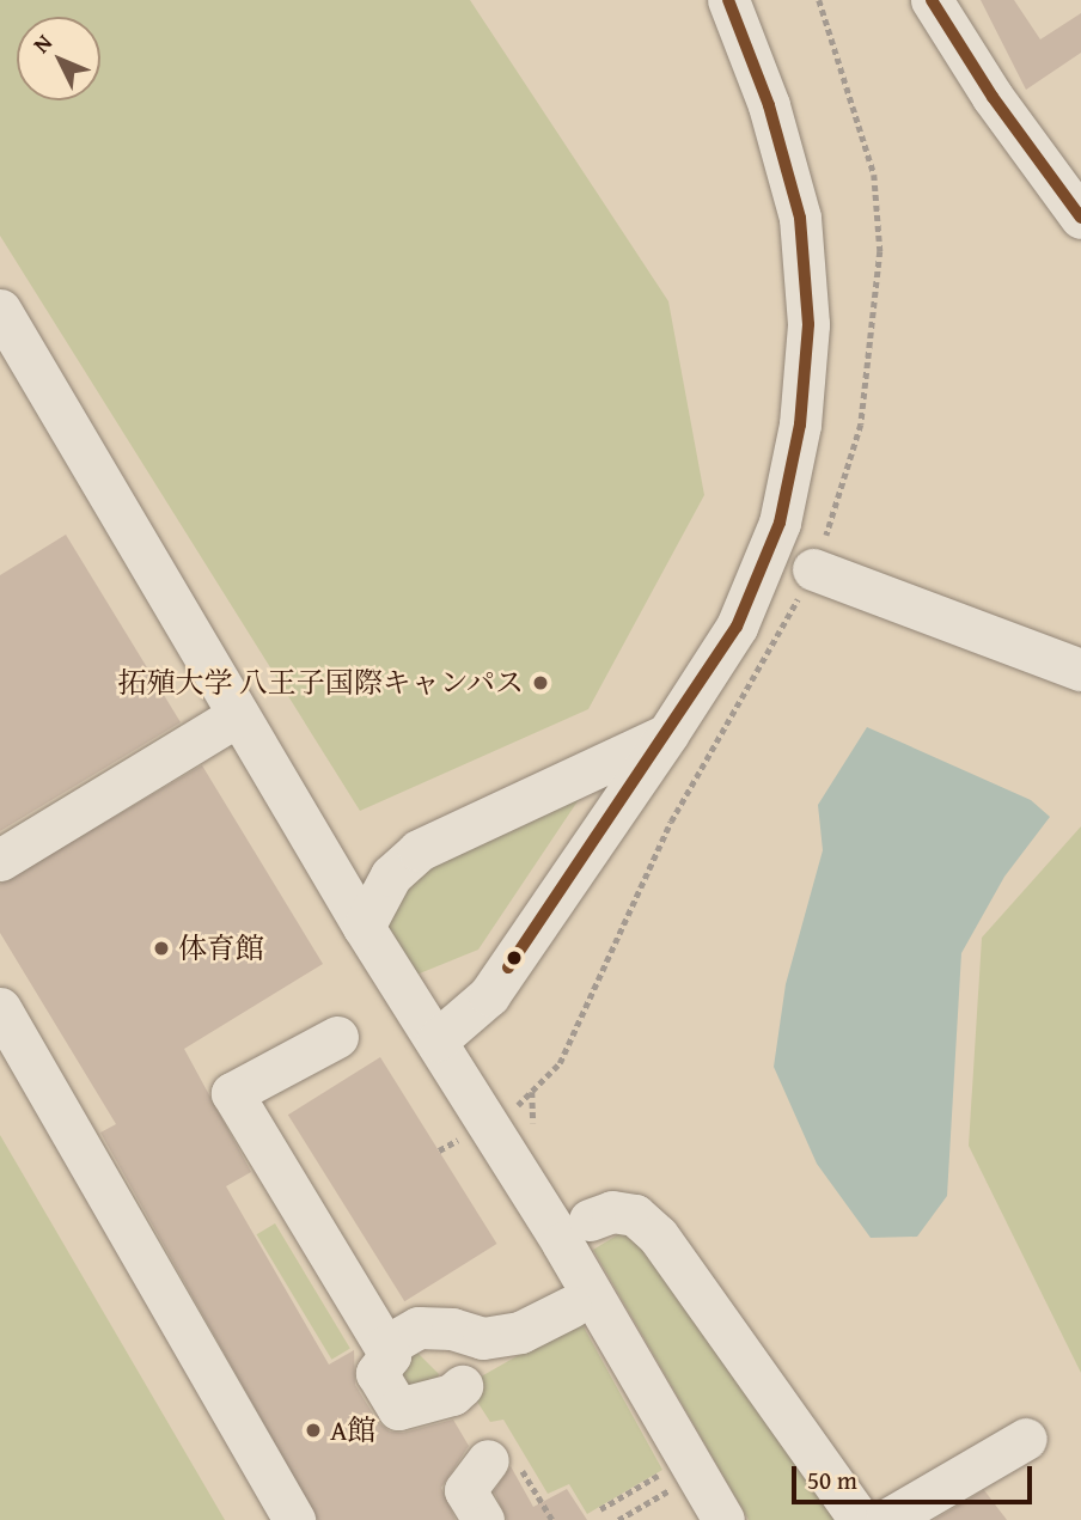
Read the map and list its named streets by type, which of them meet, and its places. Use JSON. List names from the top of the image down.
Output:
{
  "places": ["拓殖大学 八王子国際キャンパス", "体育館", "A館"],
  "scale_bar": "50 m",
  "north": "top left"
}
